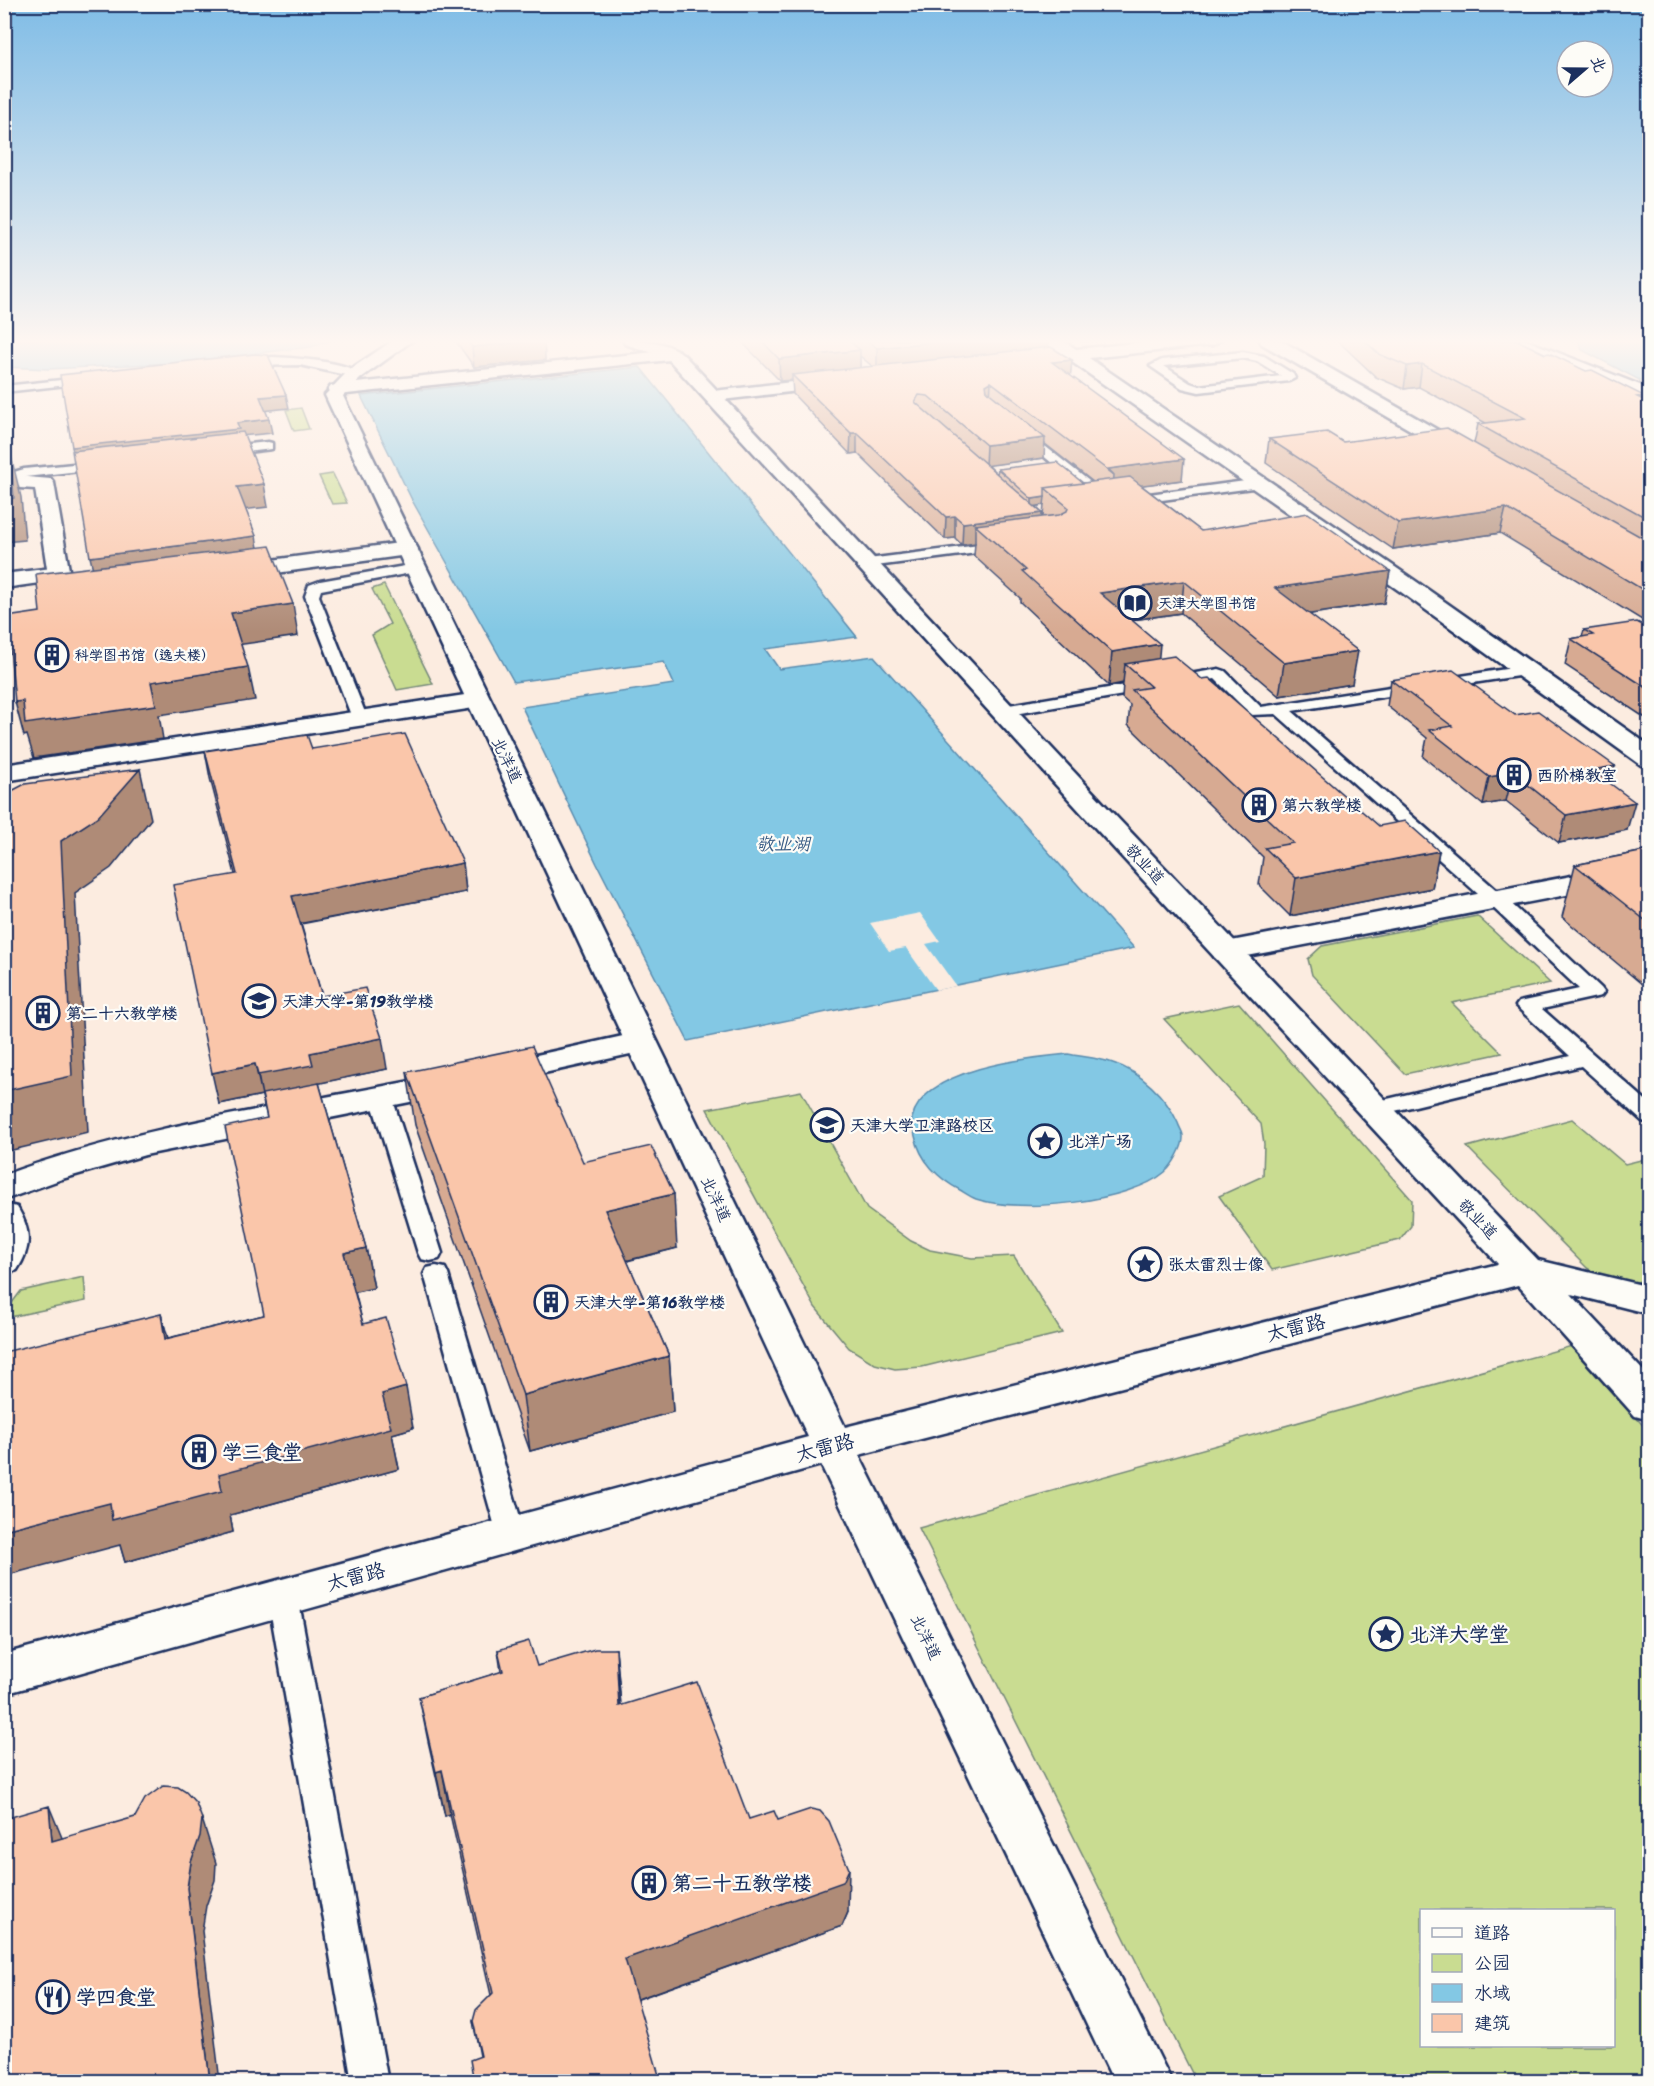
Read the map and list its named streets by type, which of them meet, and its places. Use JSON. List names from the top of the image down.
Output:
{
  "streets": {
    "street": ["北洋道", "敬业道", "太雷路"]
  },
  "crossings": [
    ["北洋道", "太雷路"],
    ["敬业道", "太雷路"]
  ],
  "water": ["敬业湖"],
  "places": {
    "library": ["天津大学图书馆"],
    "building": [
      "科学图书馆（逸夫楼）",
      "西阶梯教室",
      "第六教学楼",
      "第二十六教学楼",
      "天津大学-第16教学楼",
      "学三食堂",
      "第二十五教学楼"
    ],
    "school or university": ["天津大学-第19教学楼", "天津大学卫津路校区"],
    "place": ["北洋广场", "张太雷烈士像", "北洋大学堂"],
    "restaurant": ["学四食堂"]
  },
  "legend": [
    "道路",
    "公园",
    "水域",
    "建筑"
  ],
  "north": "right"
}
